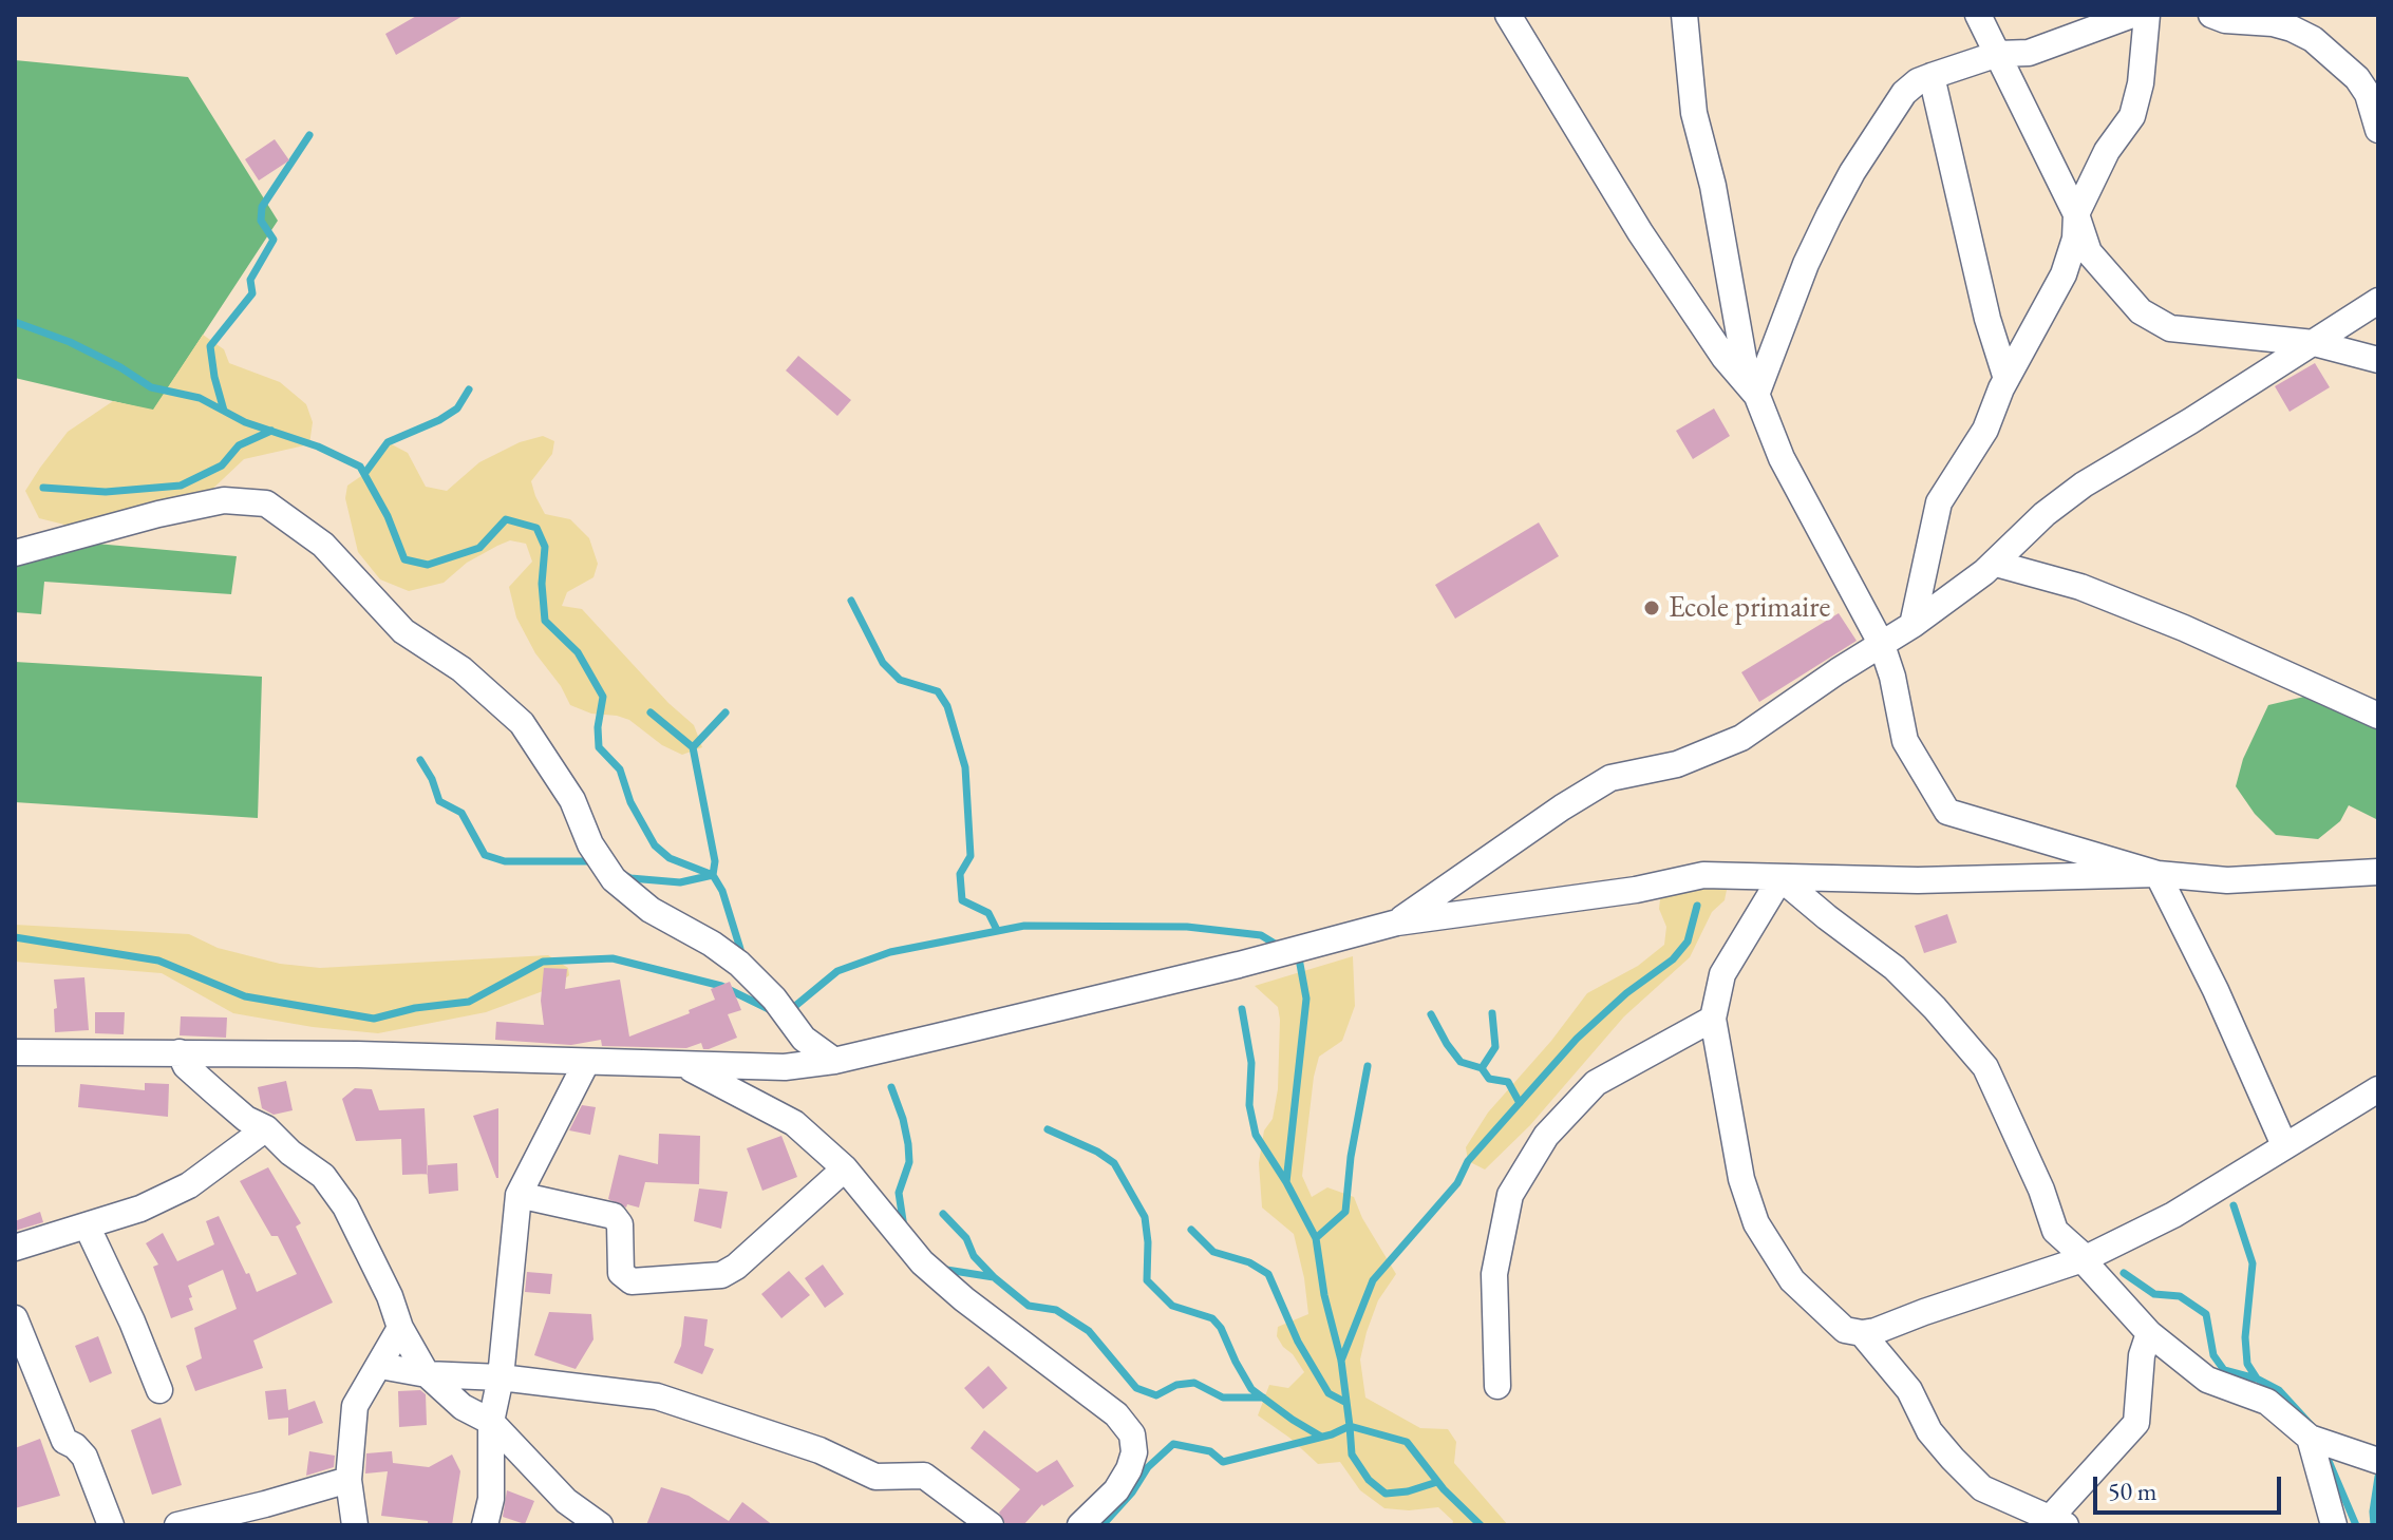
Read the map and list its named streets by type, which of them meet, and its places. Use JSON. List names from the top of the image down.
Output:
{
  "places": ["Ecole primaire"],
  "scale_bar": "50 m"
}
